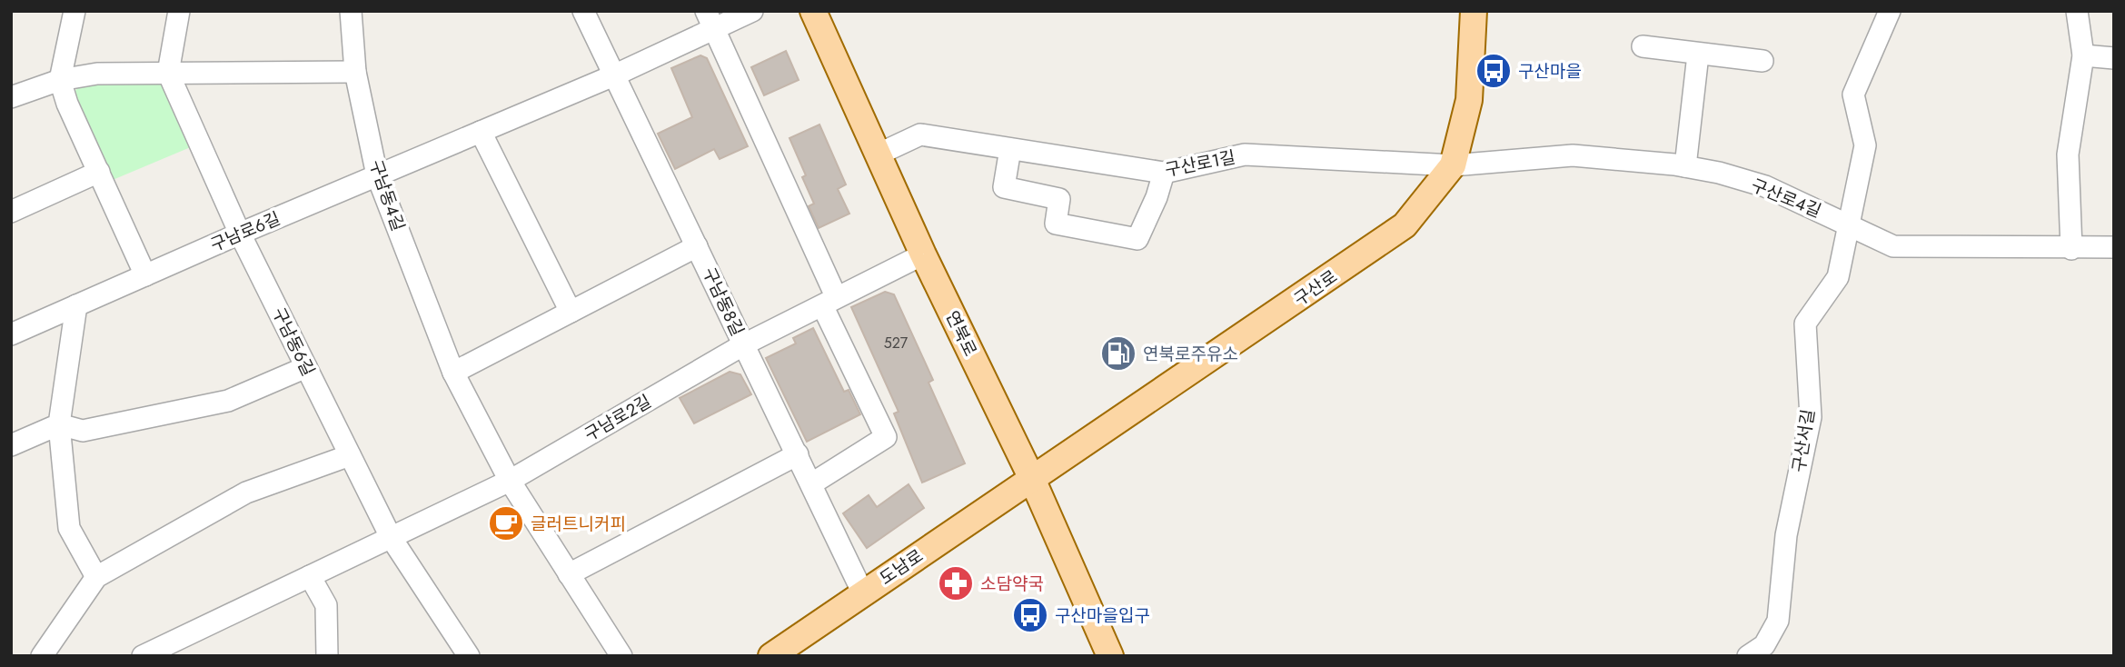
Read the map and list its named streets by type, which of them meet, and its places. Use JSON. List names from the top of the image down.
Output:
{
  "streets": {
    "main road": ["구산로", "연북로", "도남로"],
    "street": [
      "구산로1길",
      "구남동4길",
      "구산로4길",
      "구남로6길",
      "구남동8길",
      "구남동6길",
      "구남로2길",
      "구산서길"
    ]
  },
  "crossings": [
    ["구산로1길", "구산로4길"],
    ["구산로1길", "구산로"],
    ["구산로1길", "연북로"],
    ["구남동4길", "구남로6길"],
    ["구남동4길", "구남로2길"],
    ["구산로4길", "구산로"],
    ["구산로4길", "구산서길"],
    ["구남로6길", "구남동8길"],
    ["구남로6길", "구남동6길"],
    ["구산로", "연북로"],
    ["구산로", "도남로"],
    ["구남동8길", "구남로2길"],
    ["구남동8길", "도남로"],
    ["연북로", "구남로2길"],
    ["연북로", "도남로"],
    ["구남동6길", "구남로2길"]
  ],
  "places": {
    "bus stop": ["구산마을", "구산마을입구"],
    "fuel station": ["연북로주유소"],
    "cafe": ["글러트니커피"],
    "pharmacy": ["소담약국"]
  },
  "house_numbers": ["527"]
}
